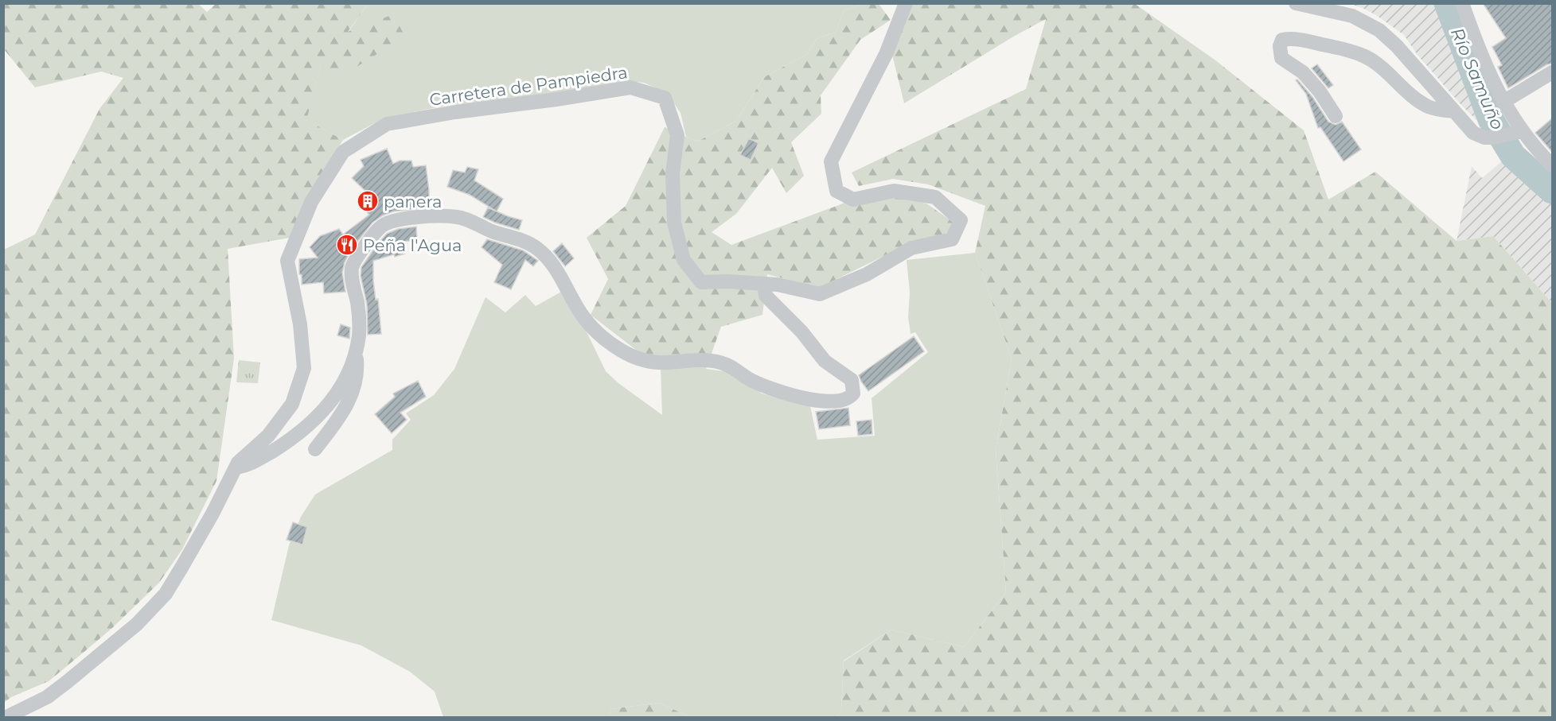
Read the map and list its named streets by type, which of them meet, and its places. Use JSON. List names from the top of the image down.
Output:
{
  "streets": {
    "street": ["Carretera de Pampiedra"]
  },
  "water": ["Río Samuño"],
  "places": {
    "building": ["panera"],
    "restaurant": ["Peña l'Agua"]
  }
}
